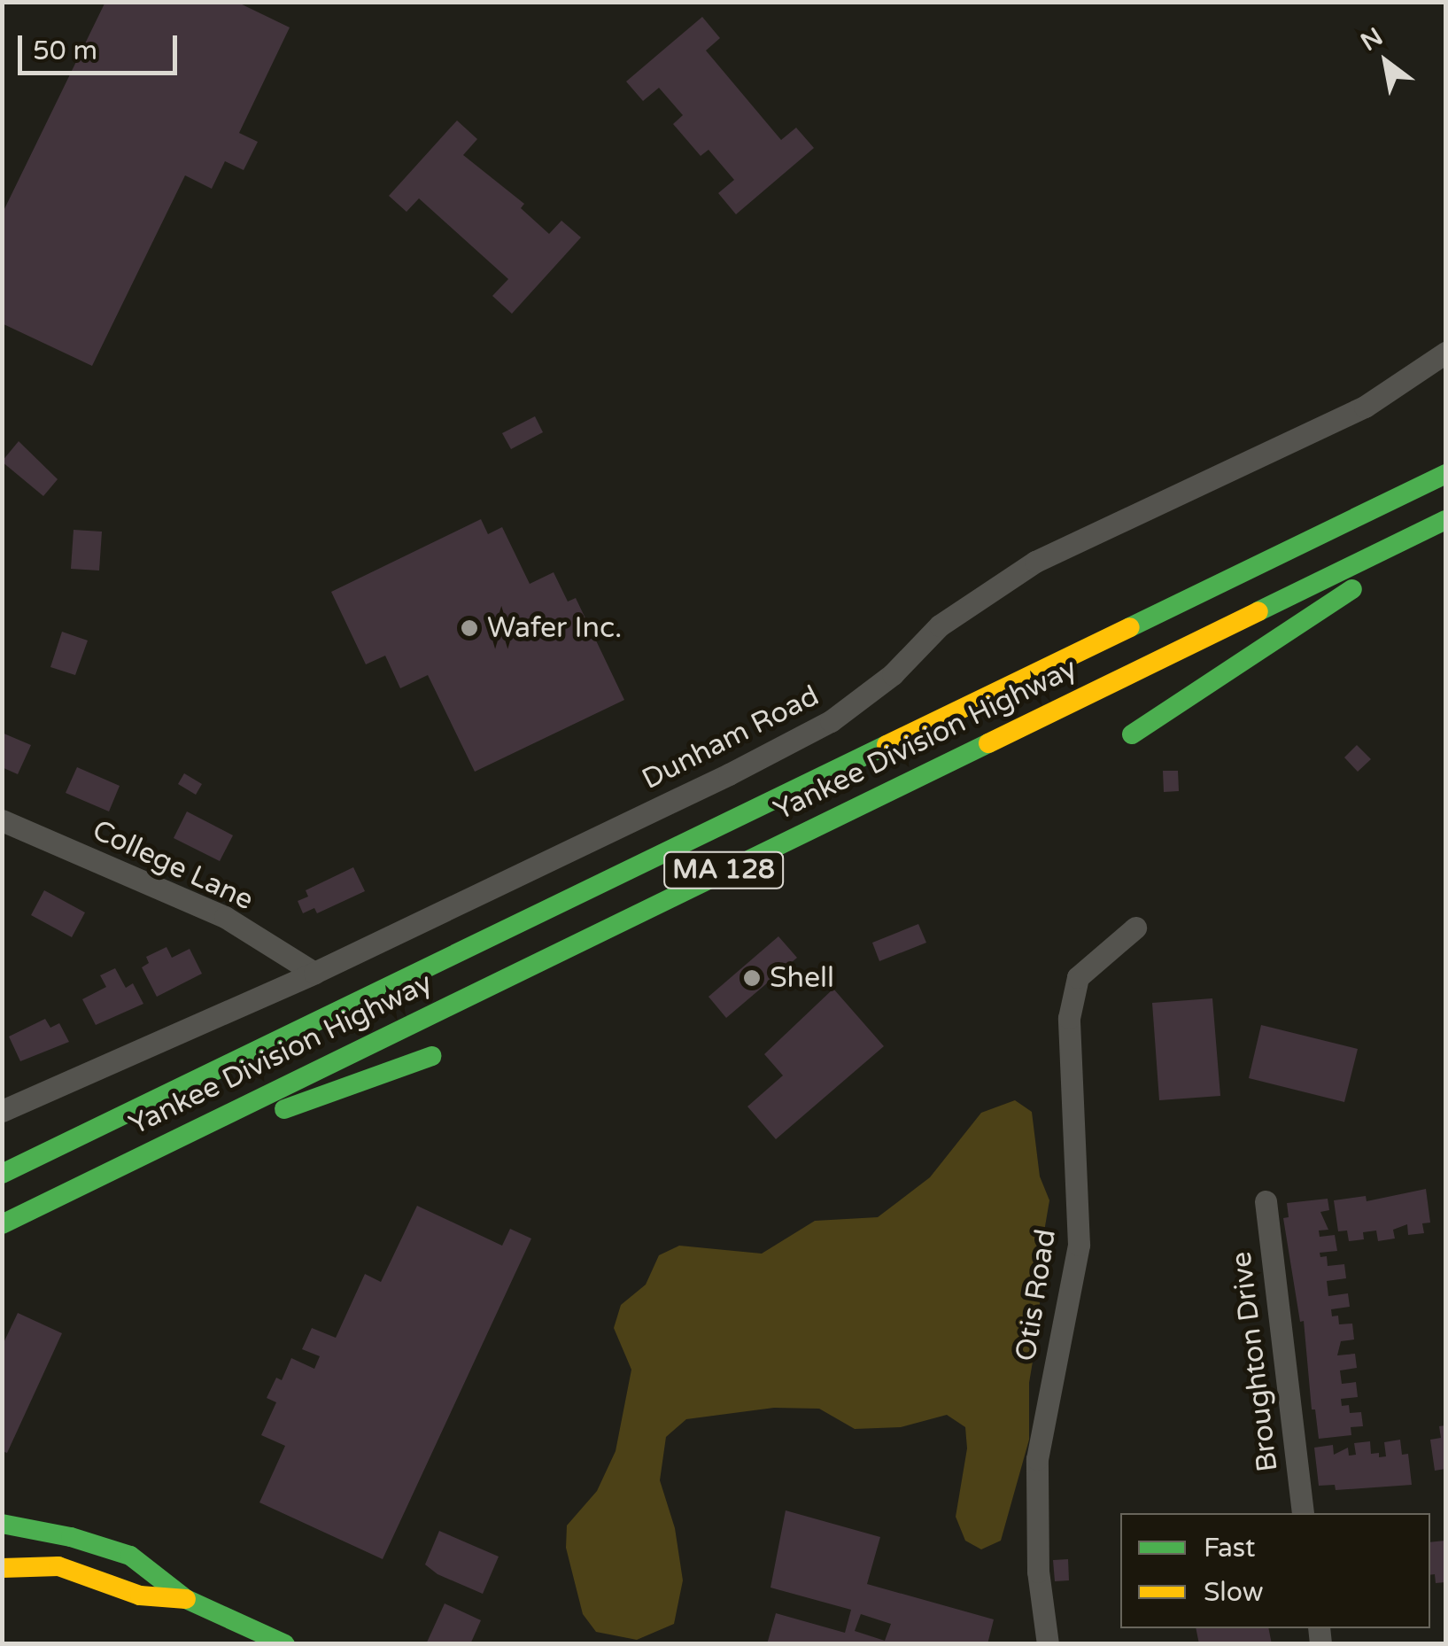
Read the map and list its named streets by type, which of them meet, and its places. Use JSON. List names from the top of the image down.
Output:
{
  "streets": {
    "main road": ["Yankee Division Highway", "MA 128"],
    "street": [
      "Dunham Road",
      "College Lane",
      "Otis Road",
      "Broughton Drive"
    ]
  },
  "crossings": [
    ["Dunham Road", "College Lane"]
  ],
  "places": ["Wafer Inc.", "Shell"],
  "legend": ["Fast", "Slow"],
  "scale_bar": "50 m",
  "north": "top left"
}
